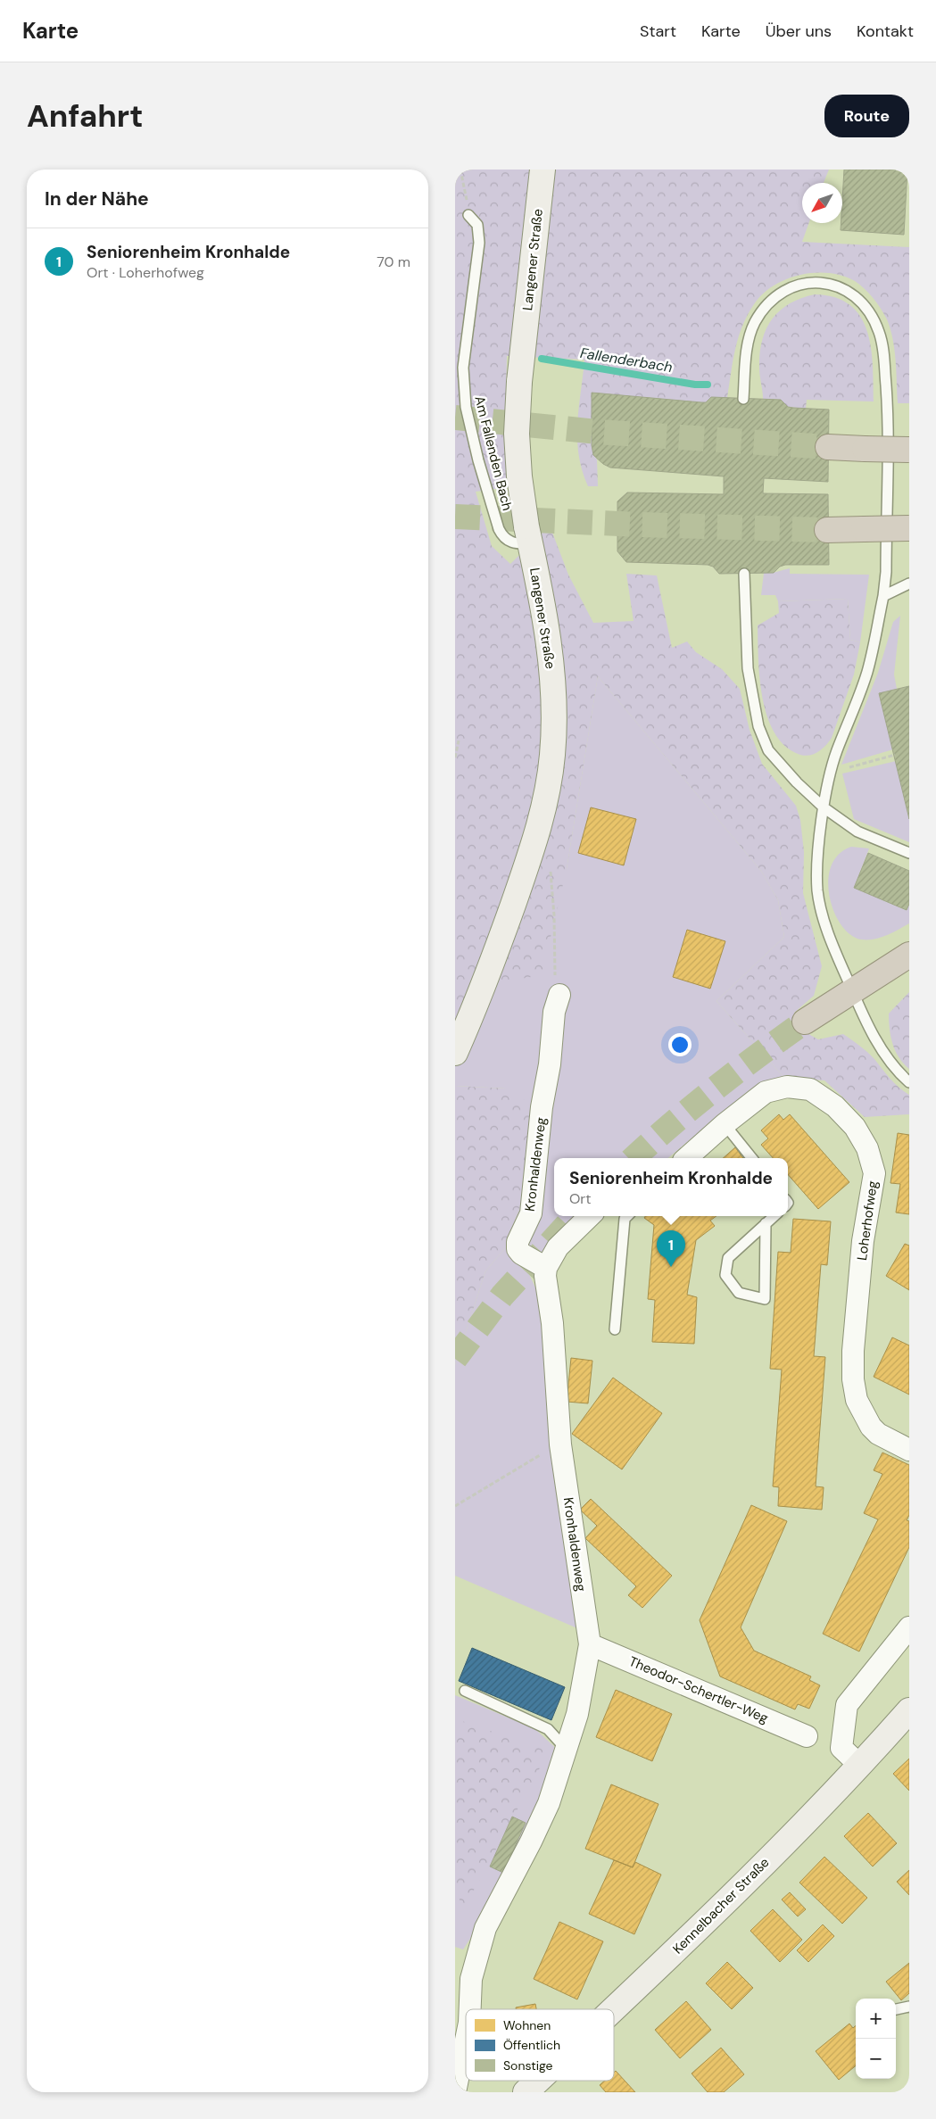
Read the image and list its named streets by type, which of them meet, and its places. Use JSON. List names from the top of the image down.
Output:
{
  "streets": {
    "main road": ["Langener Straße", "Kennelbacher Straße"],
    "street": ["Kronhaldenweg", "Loherhofweg", "Theodor-Schertler-Weg"],
    "lane": ["Am Fallenden Bach"]
  },
  "crossings": [
    ["Langener Straße", "Am Fallenden Bach"],
    ["Kronhaldenweg", "Theodor-Schertler-Weg"]
  ],
  "water": ["Fallenderbach"],
  "legend": ["Wohnen", "Öffentlich", "Sonstige"],
  "north": "bottom left",
  "page": {
    "header": "Karte",
    "nav": [
      "Start",
      "Karte",
      "Über uns",
      "Kontakt"
    ],
    "buttons": "Route",
    "title": "Anfahrt",
    "heading": "In der Nähe",
    "list": [
      {
        "mark": "1",
        "name": "Seniorenheim Kronhalde",
        "note": "Ort · Loherhofweg",
        "value": "70 m"
      }
    ],
    "popup": ["Seniorenheim Kronhalde", "Ort"],
    "pins": "1",
    "map_buttons": ["+", "−"]
  }
}
